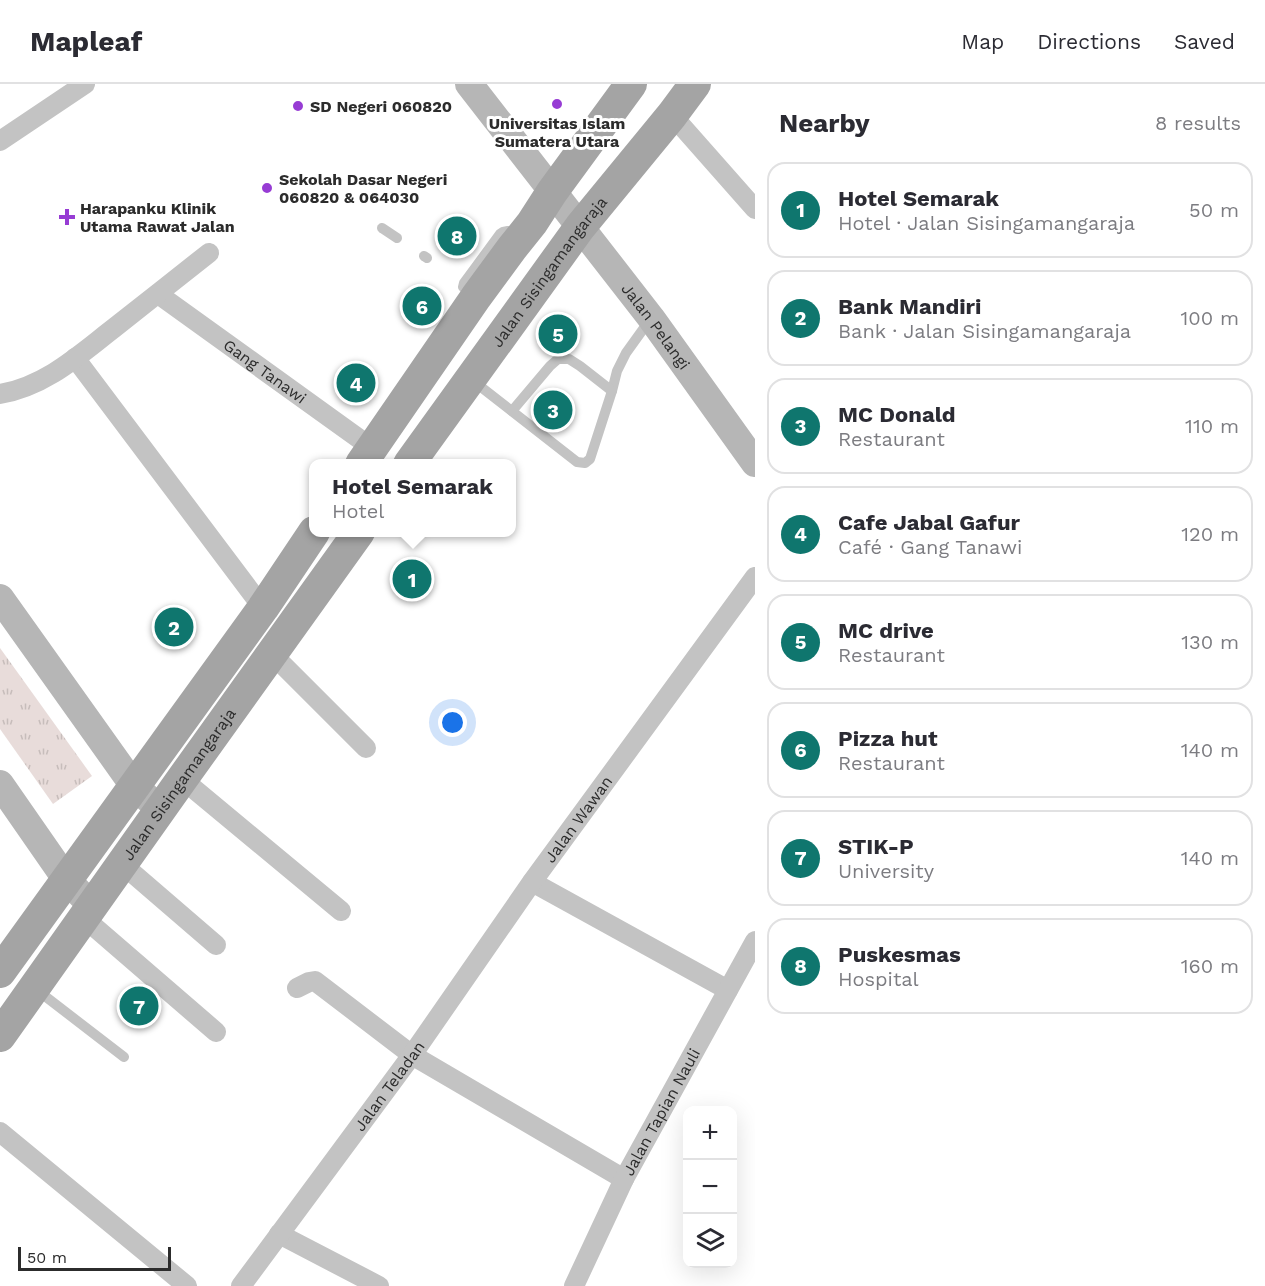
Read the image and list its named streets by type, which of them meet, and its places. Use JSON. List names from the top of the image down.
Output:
{
  "streets": {
    "main road": ["Jalan Sisingamangaraja", "Jalan Pelangi"],
    "street": [
      "Gang Tanawi",
      "Jalan Wawan",
      "Jalan Teladan",
      "Jalan Tapian Nauli"
    ]
  },
  "crossings": [
    ["Jalan Sisingamangaraja", "Jalan Pelangi"],
    ["Jalan Wawan", "Jalan Teladan"],
    ["Jalan Wawan", "Jalan Tapian Nauli"]
  ],
  "places": {
    "other": ["Universitas Islam Sumatera Utara", "SD Negeri 060820", "Sekolah Dasar Negeri 060820 & 064030"],
    "health": ["Harapanku Klinik Utama Rawat Jalan"]
  },
  "scale_bar": "50 m",
  "page": {
    "header": "Mapleaf",
    "nav": ["Map", "Directions", "Saved"],
    "heading": ["Nearby", "8 results"],
    "list": [
      {
        "mark": "1",
        "name": "Hotel Semarak",
        "note": "Hotel · Jalan Sisingamangaraja",
        "value": "50 m"
      },
      {
        "mark": "2",
        "name": "Bank Mandiri",
        "note": "Bank · Jalan Sisingamangaraja",
        "value": "100 m"
      },
      {
        "mark": "3",
        "name": "MC Donald",
        "note": "Restaurant",
        "value": "110 m"
      },
      {
        "mark": "4",
        "name": "Cafe Jabal Gafur",
        "note": "Café · Gang Tanawi",
        "value": "120 m"
      },
      {
        "mark": "5",
        "name": "MC drive",
        "note": "Restaurant",
        "value": "130 m"
      },
      {
        "mark": "6",
        "name": "Pizza hut",
        "note": "Restaurant",
        "value": "140 m"
      },
      {
        "mark": "7",
        "name": "STIK-P",
        "note": "University",
        "value": "140 m"
      },
      {
        "mark": "8",
        "name": "Puskesmas",
        "note": "Hospital",
        "value": "160 m"
      }
    ],
    "pins": [
      "8",
      "6",
      "5",
      "4",
      "3",
      "1",
      "2",
      "7"
    ],
    "popup": ["Hotel Semarak", "Hotel"],
    "map_buttons": ["+", "−"],
    "scale": "50 m"
  }
}
